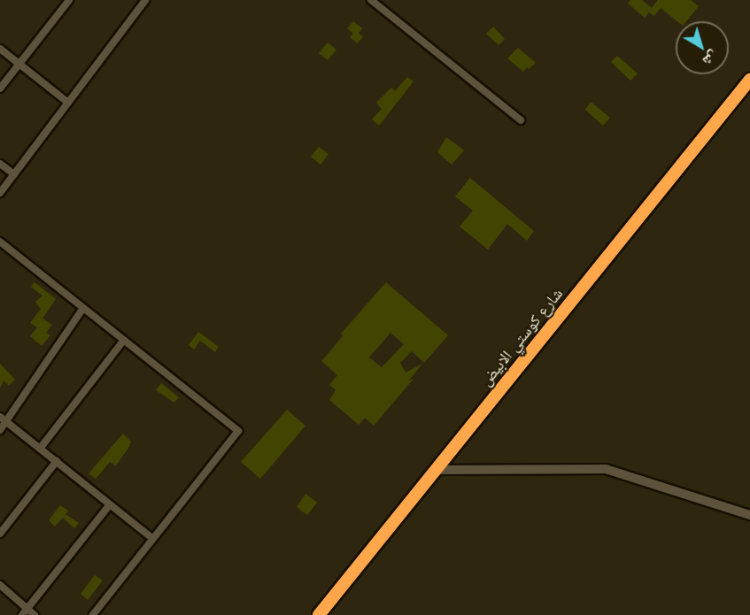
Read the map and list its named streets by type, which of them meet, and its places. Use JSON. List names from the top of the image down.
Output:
{
  "streets": {
    "highway": ["شارع كوستي الابيض"]
  },
  "north": "bottom right"
}
